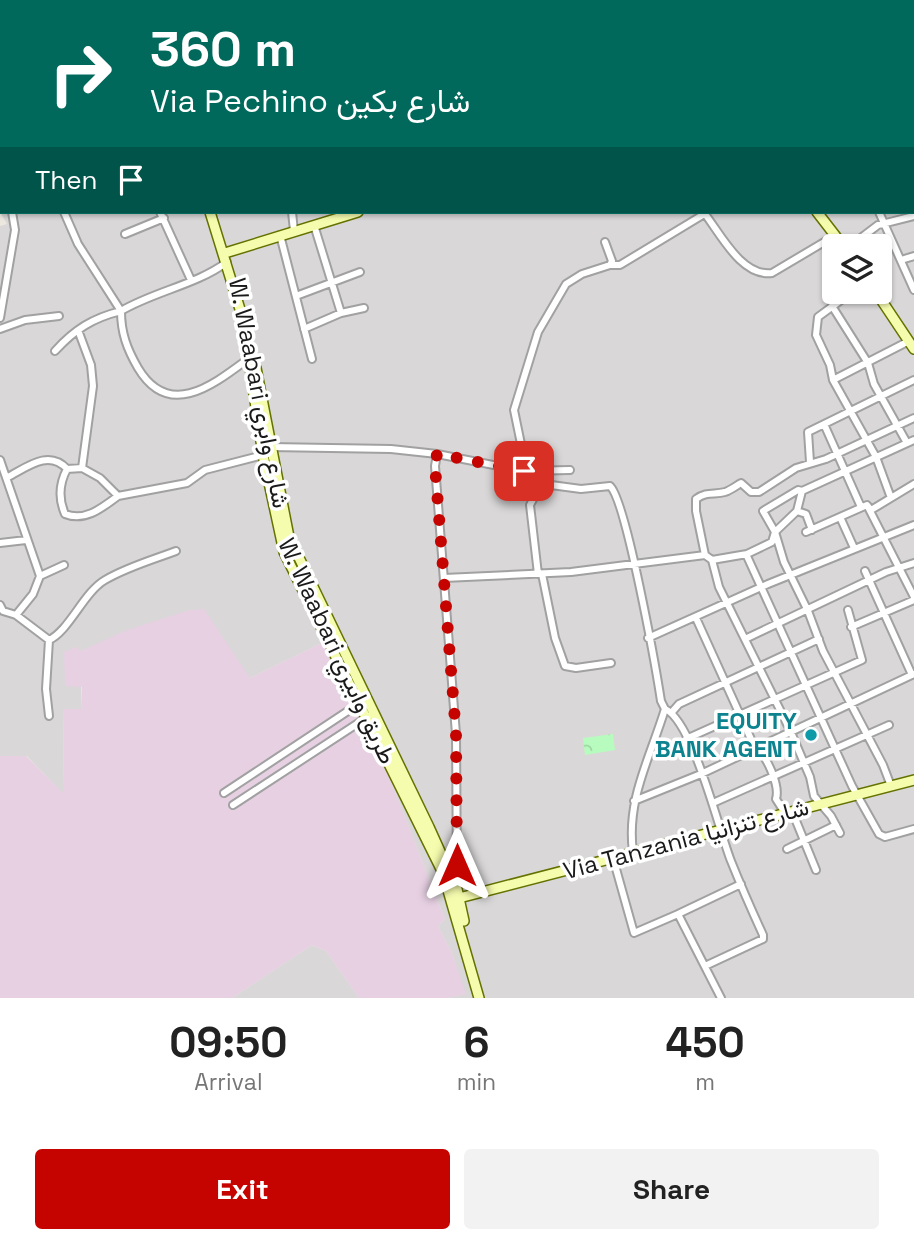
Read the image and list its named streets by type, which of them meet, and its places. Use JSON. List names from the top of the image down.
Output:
{
  "streets": {
    "main road": ["W. Waabari شارع وابري", "W. Waabari طريق وابيري", "Via Tanzania شارع تنزانيا"]
  },
  "crossings": [
    ["W. Waabari شارع وابري", "W. Waabari طريق وابيري"]
  ],
  "places": ["EQUITY BANK AGENT"],
  "page": {
    "turn": ["360 m", "Via Pechino شارع بكين"],
    "then": "Then",
    "eta": [
      "09:50",
      "Arrival",
      "6",
      "min",
      "450",
      "m"
    ],
    "buttons": ["Exit", "Share"]
  }
}
